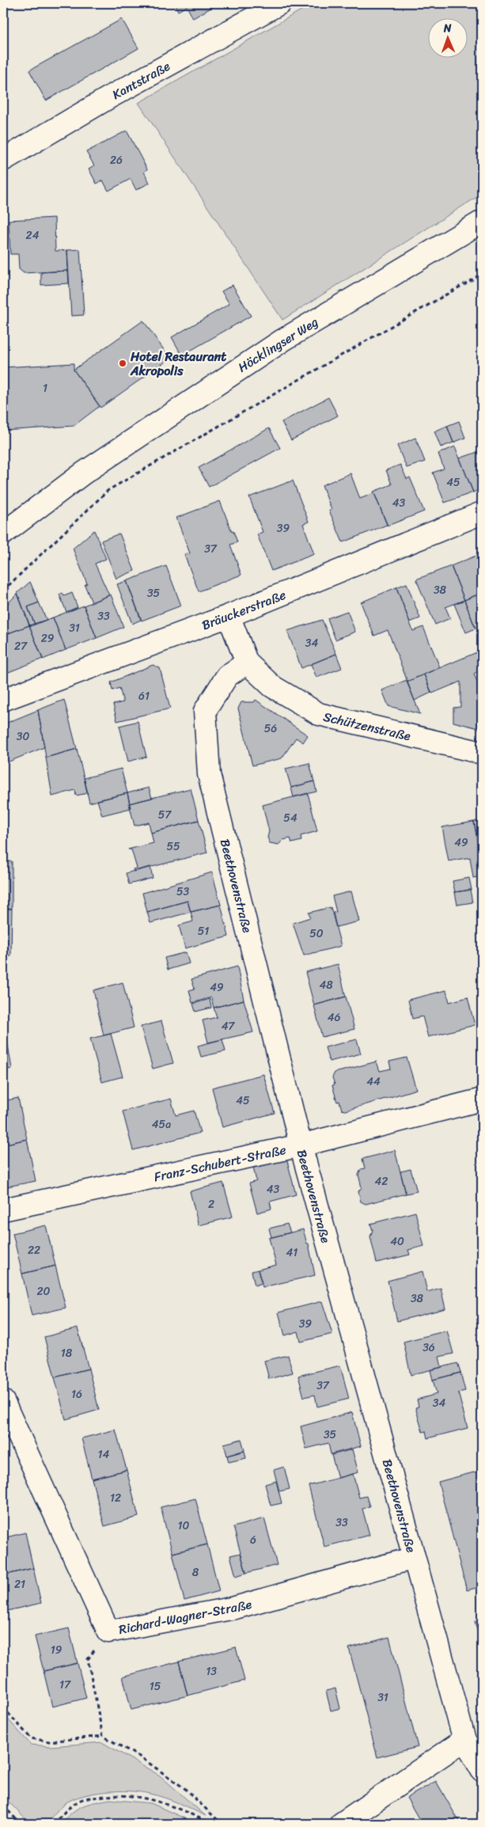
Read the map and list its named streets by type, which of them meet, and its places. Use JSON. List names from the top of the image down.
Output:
{
  "streets": {
    "street": [
      "Kantstraße",
      "Höcklingser Weg",
      "Bräuckerstraße",
      "Schützenstraße",
      "Beethovenstraße",
      "Franz-Schubert-Straße",
      "Richard-Wagner-Straße"
    ]
  },
  "crossings": [
    ["Bräuckerstraße", "Schützenstraße"],
    ["Schützenstraße", "Beethovenstraße"],
    ["Beethovenstraße", "Franz-Schubert-Straße"],
    ["Beethovenstraße", "Richard-Wagner-Straße"]
  ],
  "places": ["Hotel Restaurant Akropolis"],
  "house_numbers": [
    "26",
    "24",
    "1",
    "45",
    "43",
    "39",
    "37",
    "38",
    "35",
    "33",
    "31",
    "29",
    "34",
    "27",
    "61",
    "56",
    "30",
    "57",
    "54",
    "49",
    "55",
    "53",
    "51",
    "50",
    "48",
    "49",
    "46",
    "47",
    "44",
    "45",
    "45a",
    "42",
    "43",
    "2",
    "40",
    "22",
    "41",
    "20",
    "38",
    "39",
    "36",
    "18",
    "37",
    "16",
    "34",
    "35",
    "14",
    "12",
    "33",
    "10",
    "6",
    "8",
    "21",
    "19",
    "13",
    "17",
    "15",
    "31"
  ],
  "north": "top"
}
